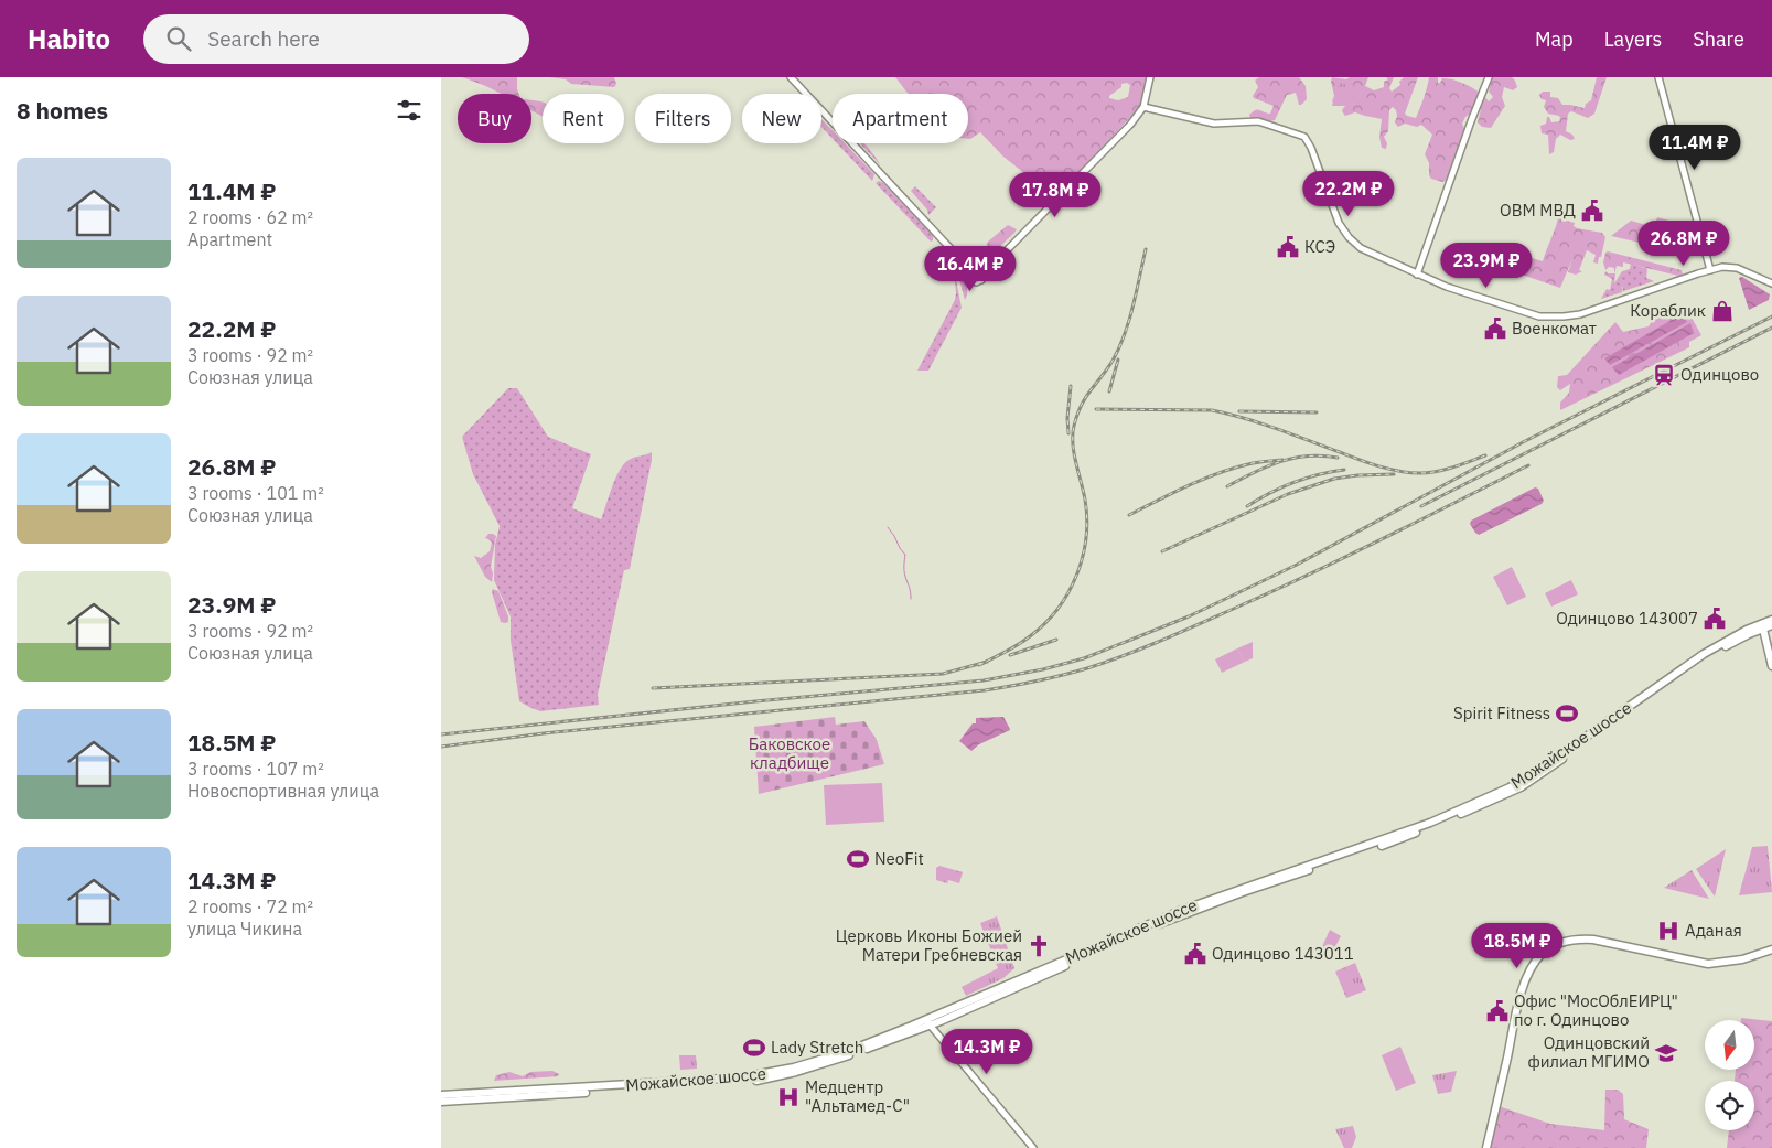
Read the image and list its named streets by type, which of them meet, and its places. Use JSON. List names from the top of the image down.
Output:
{
  "streets": {
    "main road": ["Можайское шоссе"]
  },
  "parks": ["Баковское кладбище"],
  "places": {
    "public building": [
      "ОВМ МВД",
      "КСЭ",
      "Военкомат",
      "Одинцово 143007",
      "Одинцово 143011",
      "Офис \"МосОблЕИРЦ\" по г. Одинцово"
    ],
    "shop": ["Кораблик"],
    "station": ["Одинцово"],
    "sports": ["Spirit Fitness", "NeoFit", "Lady Stretch"],
    "hospital": ["Аданая", "Медцентр \"Альтамед-С\""],
    "church": ["Церковь Иконы Божией Матери Гребневская"],
    "school or university": ["Одинцовский филиал МГИМО"]
  },
  "north": "bottom",
  "page": {
    "header": "Habito",
    "search": "Search here",
    "nav": ["Map", "Layers", "Share"],
    "heading": "8 homes",
    "chip": [
      "Buy",
      "Rent",
      "Filters",
      "New",
      "Apartment"
    ],
    "price": [
      "11.4M ₽",
      "22.2M ₽",
      "17.8M ₽",
      "26.8M ₽",
      "23.9M ₽",
      "16.4M ₽",
      "18.5M ₽",
      "14.3M ₽"
    ],
    "list": [
      {
        "name": "11.4M ₽",
        "note": "2 rooms · 62 m² · Apartment"
      },
      {
        "name": "22.2M ₽",
        "note": "3 rooms · 92 m² · Союзная улица"
      },
      {
        "name": "26.8M ₽",
        "note": "3 rooms · 101 m² · Союзная улица"
      },
      {
        "name": "23.9M ₽",
        "note": "3 rooms · 92 m² · Союзная улица"
      },
      {
        "name": "18.5M ₽",
        "note": "3 rooms · 107 m² · Новоспортивная улица"
      },
      {
        "name": "14.3M ₽",
        "note": "2 rooms · 72 m² · улица Чикина"
      }
    ]
  }
}
